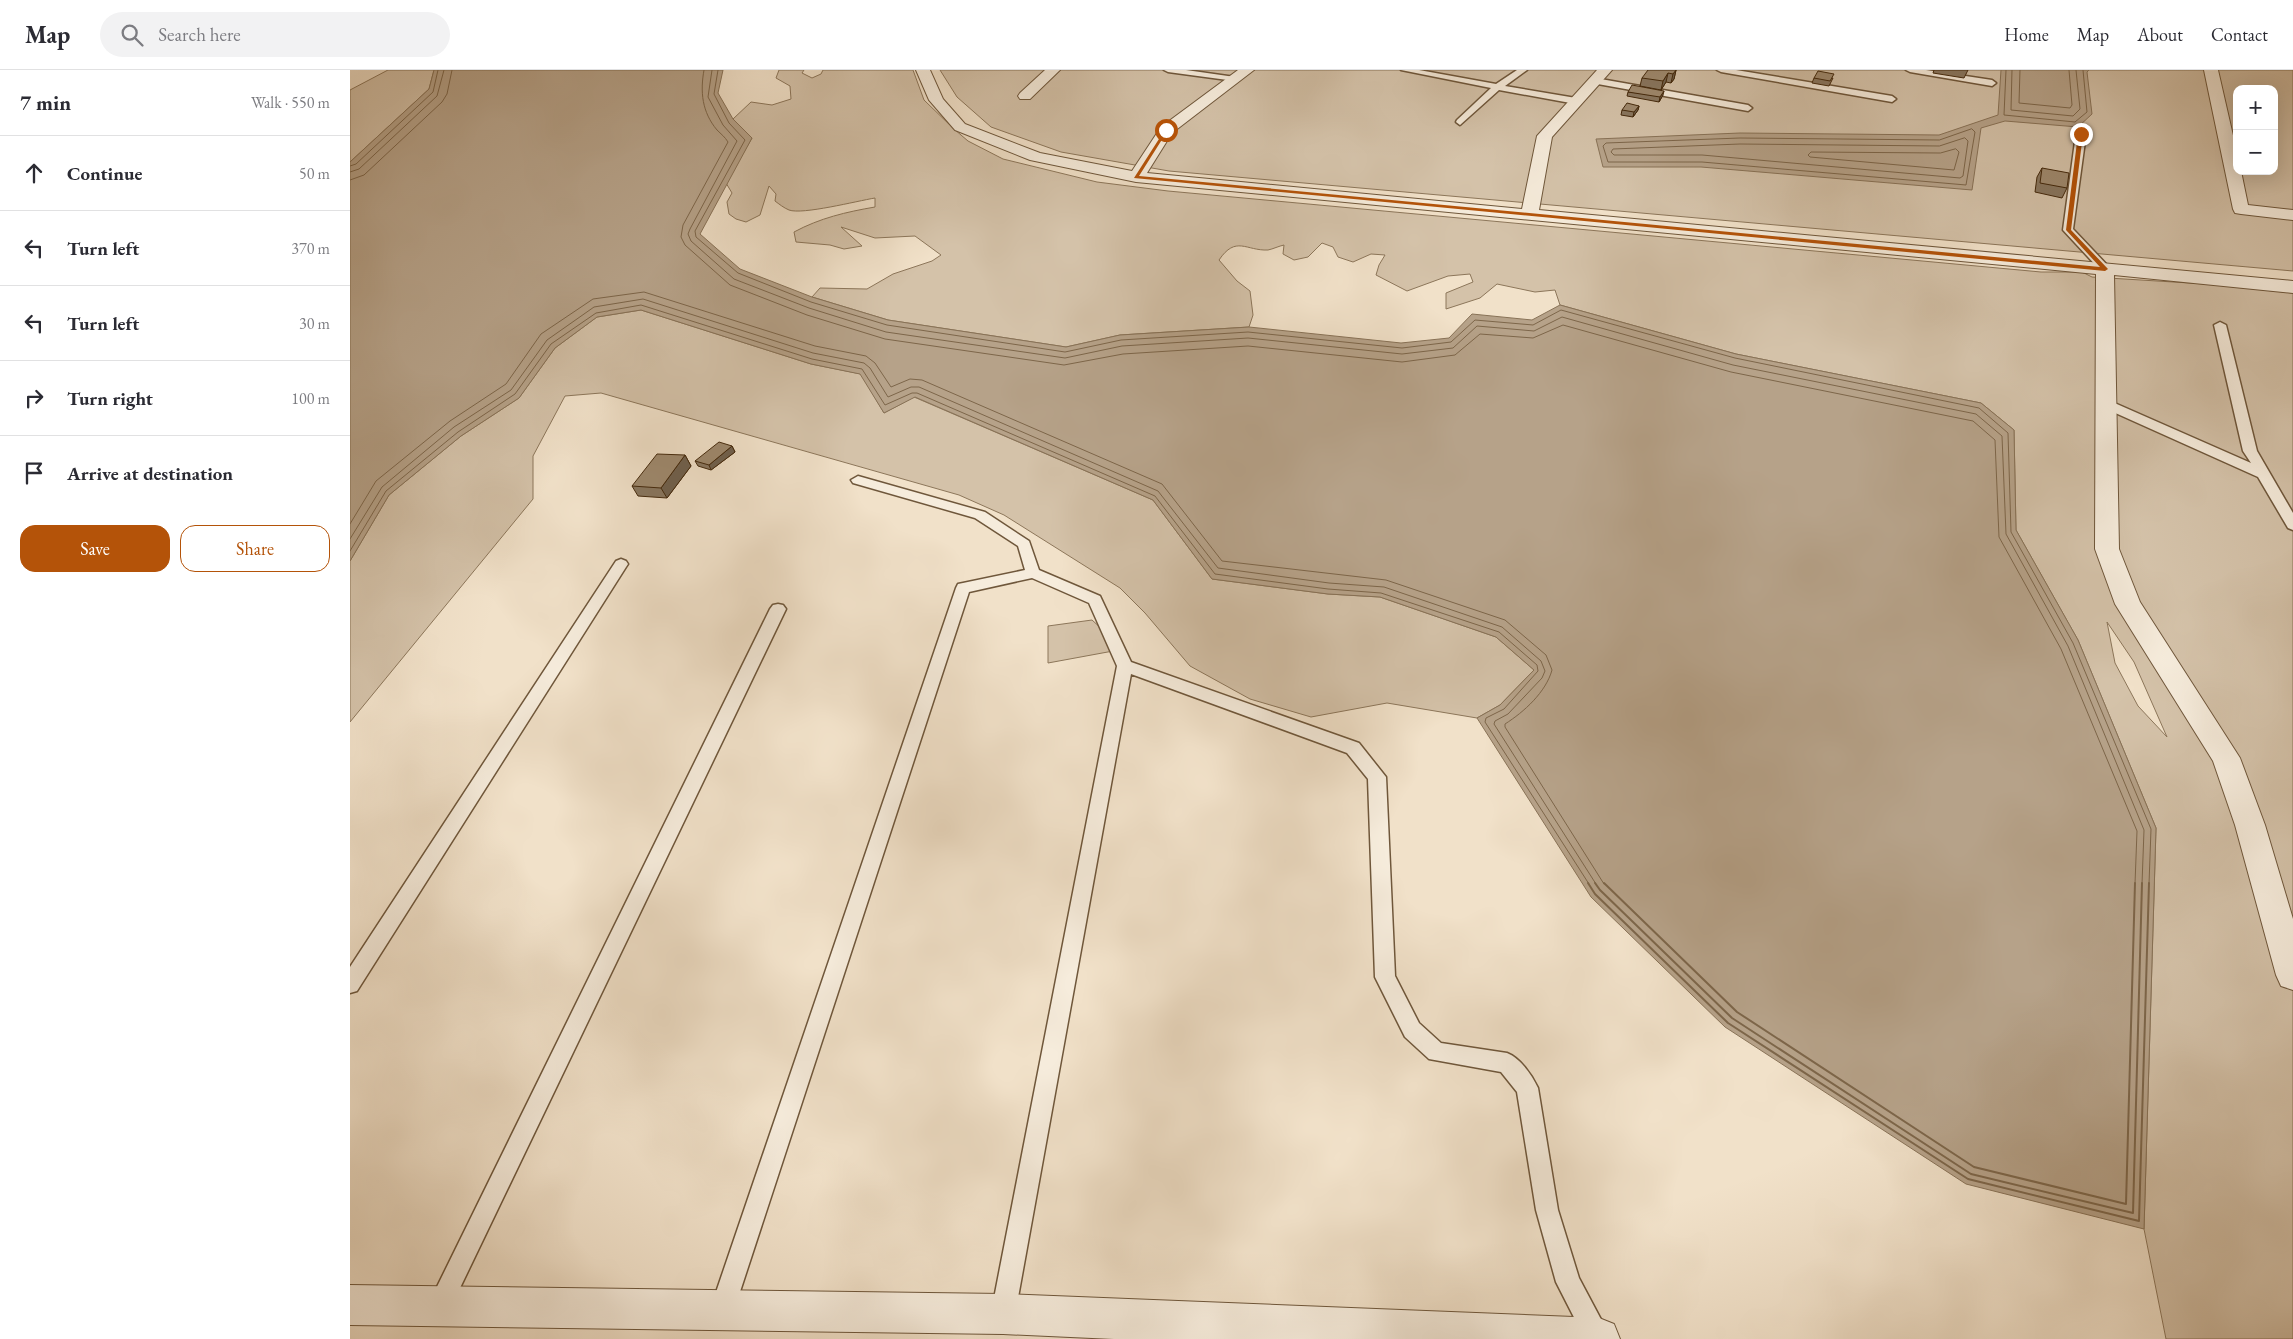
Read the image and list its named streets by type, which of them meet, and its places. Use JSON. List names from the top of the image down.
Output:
{
  "page": {
    "header": "Map",
    "search": "Search here",
    "nav": [
      "Home",
      "Map",
      "About",
      "Contact"
    ],
    "heading": ["7 min", "Walk · 550 m"],
    "map_buttons": ["+", "−"],
    "list": [
      ["Continue", "50 m"],
      ["Turn left", "370 m"],
      ["Turn left", "30 m"],
      ["Turn right", "100 m"],
      "Arrive at destination"
    ],
    "buttons": ["Save", "Share"]
  }
}
